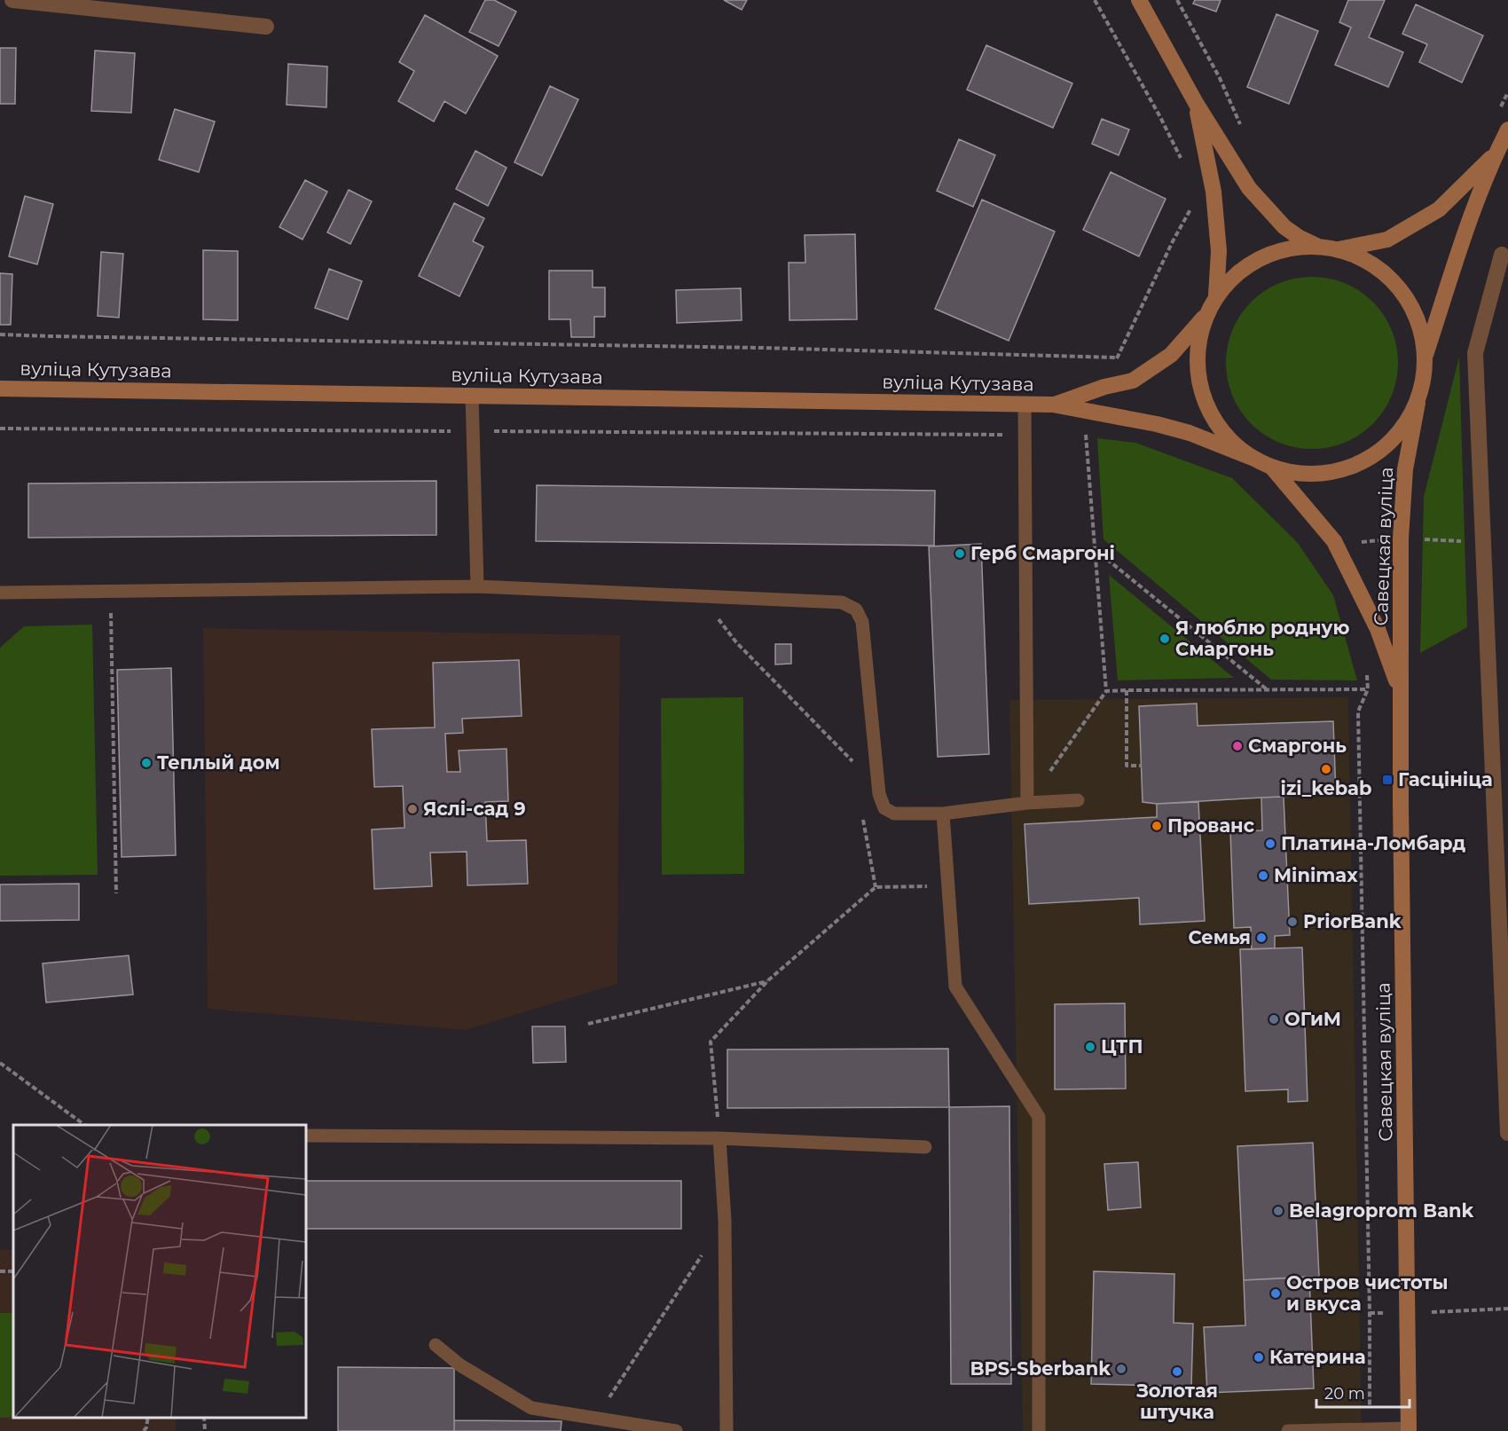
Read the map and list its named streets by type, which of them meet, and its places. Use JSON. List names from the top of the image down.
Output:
{
  "streets": {
    "main road": ["вуліца Кутузава", "Савецкая вуліца"]
  },
  "places": {
    "other": [
      "Герб Смаргоні",
      "Я люблю родную Смаргонь",
      "Смаргонь",
      "Теплый дом",
      "izi_kebab",
      "Яслі-сад 9",
      "Прованс",
      "Платина-Ломбард",
      "Minimax",
      "PriorBank",
      "Семья",
      "ОГиМ",
      "ЦТП",
      "Belagroprom Bank",
      "Остров чистоты и вкуса",
      "Катерина",
      "BPS-Sberbank",
      "Золотая штучка"
    ],
    "transit": ["Гасцініца"]
  },
  "scale_bar": "20 m"
}
